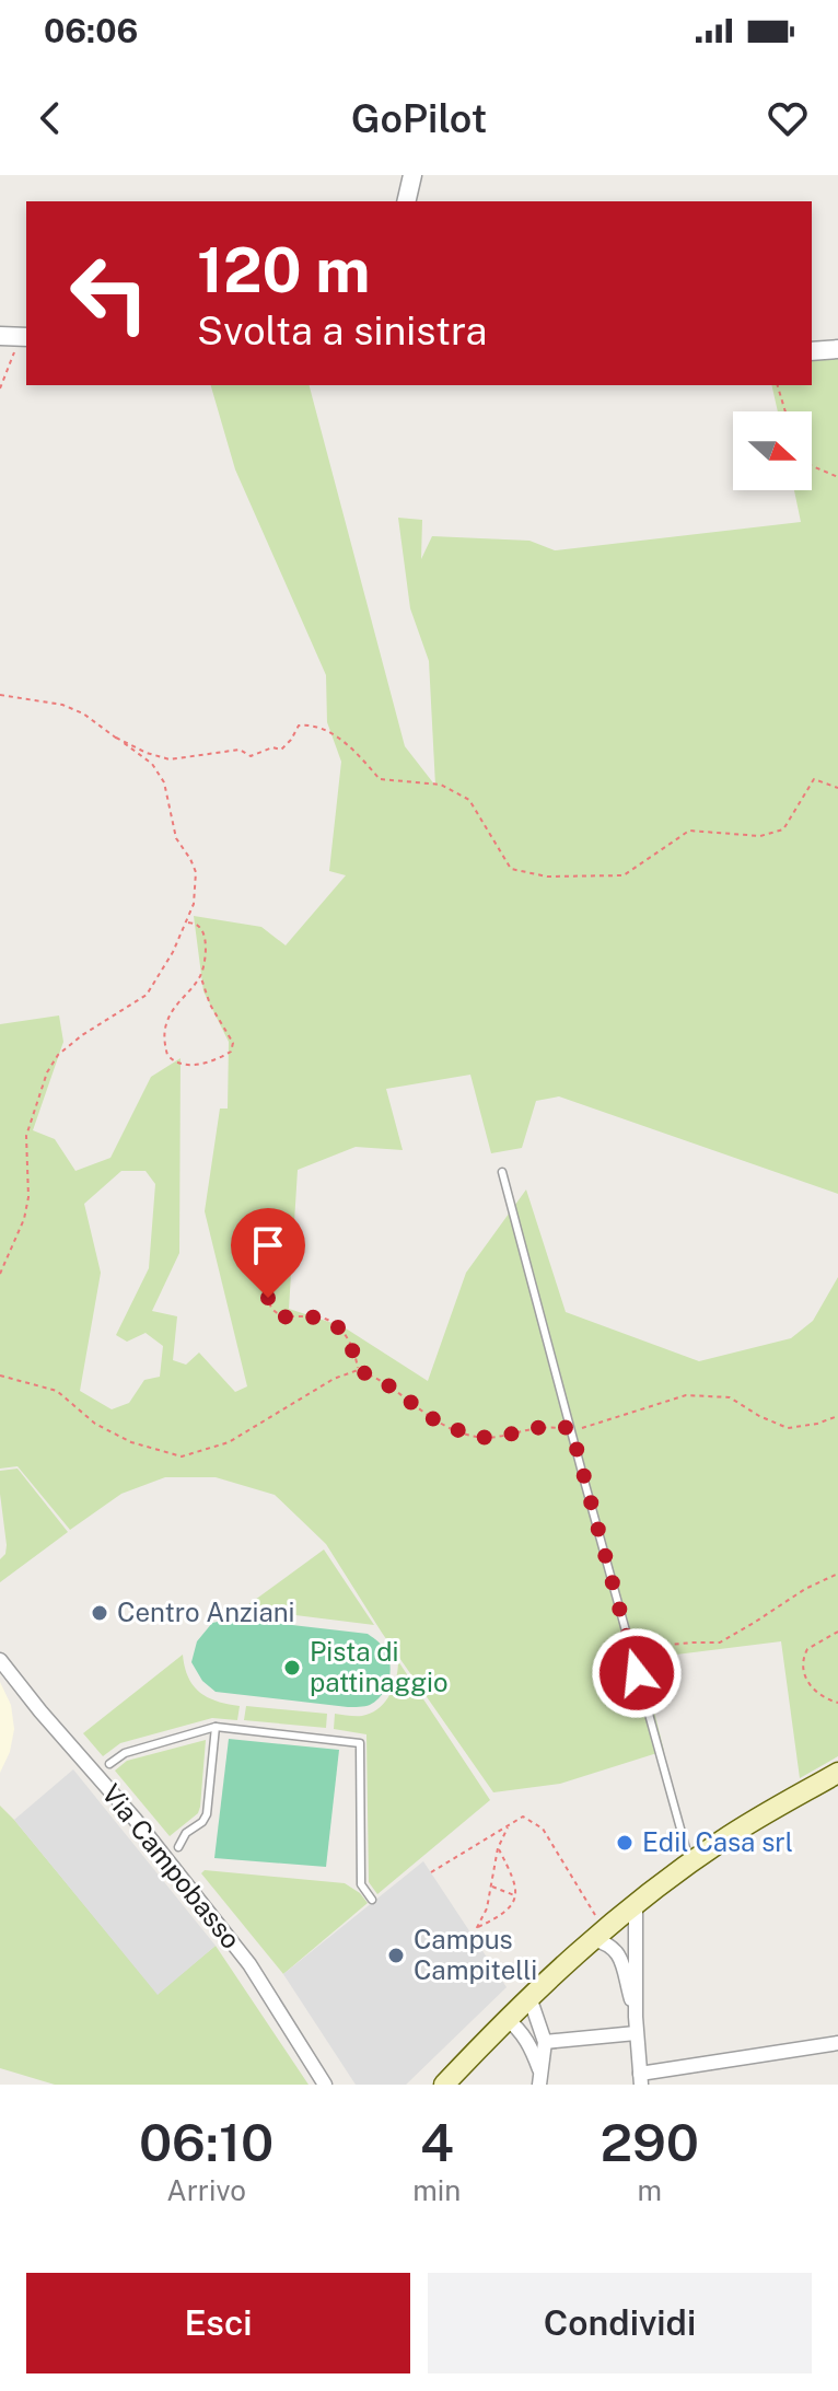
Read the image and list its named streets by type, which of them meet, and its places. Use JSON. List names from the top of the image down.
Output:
{
  "streets": {
    "street": ["Via Campobasso"]
  },
  "places": [
    "Centro Anziani",
    "Pista di pattinaggio",
    "Edil Casa srl",
    "Campus Campitelli"
  ],
  "north": "right",
  "page": {
    "status": "06:06",
    "header": "GoPilot",
    "turn": ["120 m", "Svolta a sinistra"],
    "eta": [
      "06:10",
      "Arrivo",
      "4",
      "min",
      "290",
      "m"
    ],
    "buttons": ["Esci", "Condividi"]
  }
}
